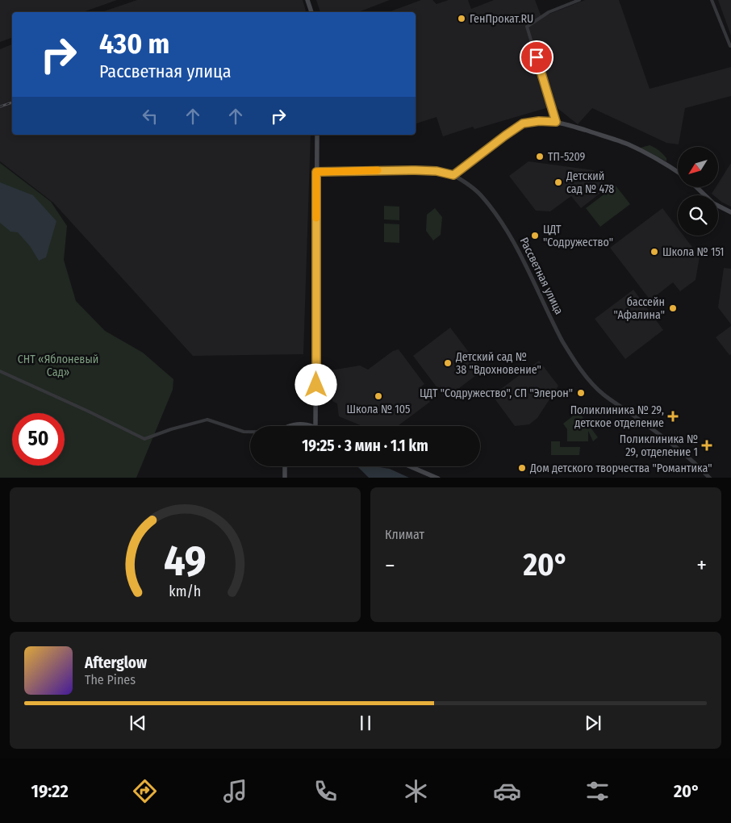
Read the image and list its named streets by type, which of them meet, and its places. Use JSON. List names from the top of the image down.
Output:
{
  "streets": {
    "main road": ["Рассветная улица"]
  },
  "parks": ["СНТ «Яблоневый Сад»"],
  "places": {
    "other": [
      "ГенПрокат.RU",
      "ТП-5209",
      "Детский сад № 478",
      "ЦДТ \"Содружество\"",
      "Школа № 151",
      "бассейн \"Афалина\"",
      "Детский сад № 38 \"Вдохновение\"",
      "ЦДТ \"Содружество\", СП \"Элерон\"",
      "Школа № 105",
      "Дом детского творчества \"Романтика\""
    ],
    "health": ["Поликлиника № 29, детское отделение", "Поликлиника № 29, отделение 1"]
  },
  "north": "bottom left",
  "page": {
    "turn": ["430 m", "Рассветная улица"],
    "limit": "50",
    "trip": "19:25 · 3 мин · 1.1 km",
    "tile": "Климат",
    "heat": ["−", "20°", "+"],
    "song": ["Afterglow", "The Pines"],
    "tabs": ["19:22", "20°"],
    "gauge": ["49", "km/h"]
  }
}
